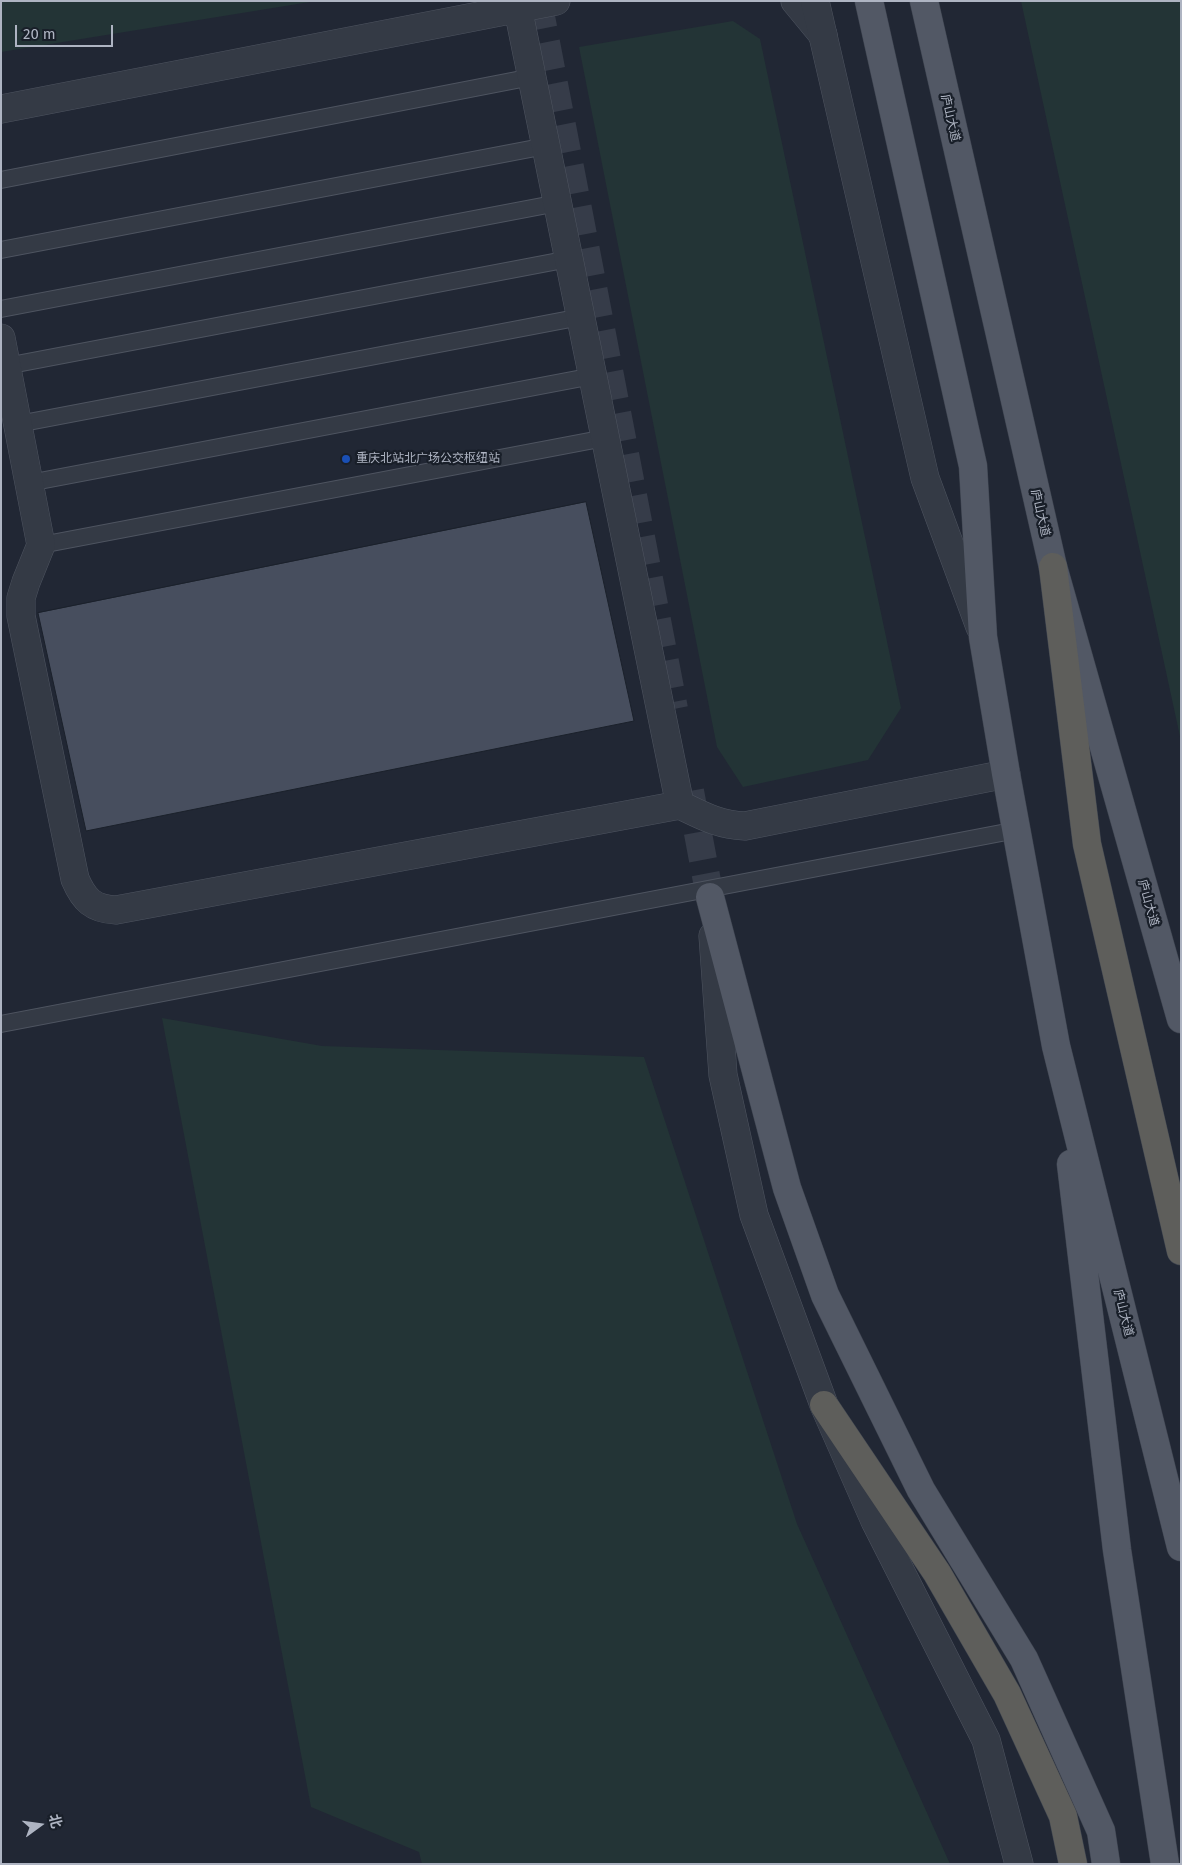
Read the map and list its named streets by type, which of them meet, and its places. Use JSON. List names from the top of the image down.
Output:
{
  "streets": {
    "main road": ["庐山大道"]
  },
  "places": ["重庆北站北广场公交枢纽站"],
  "scale_bar": "20 m",
  "north": "right"
}
